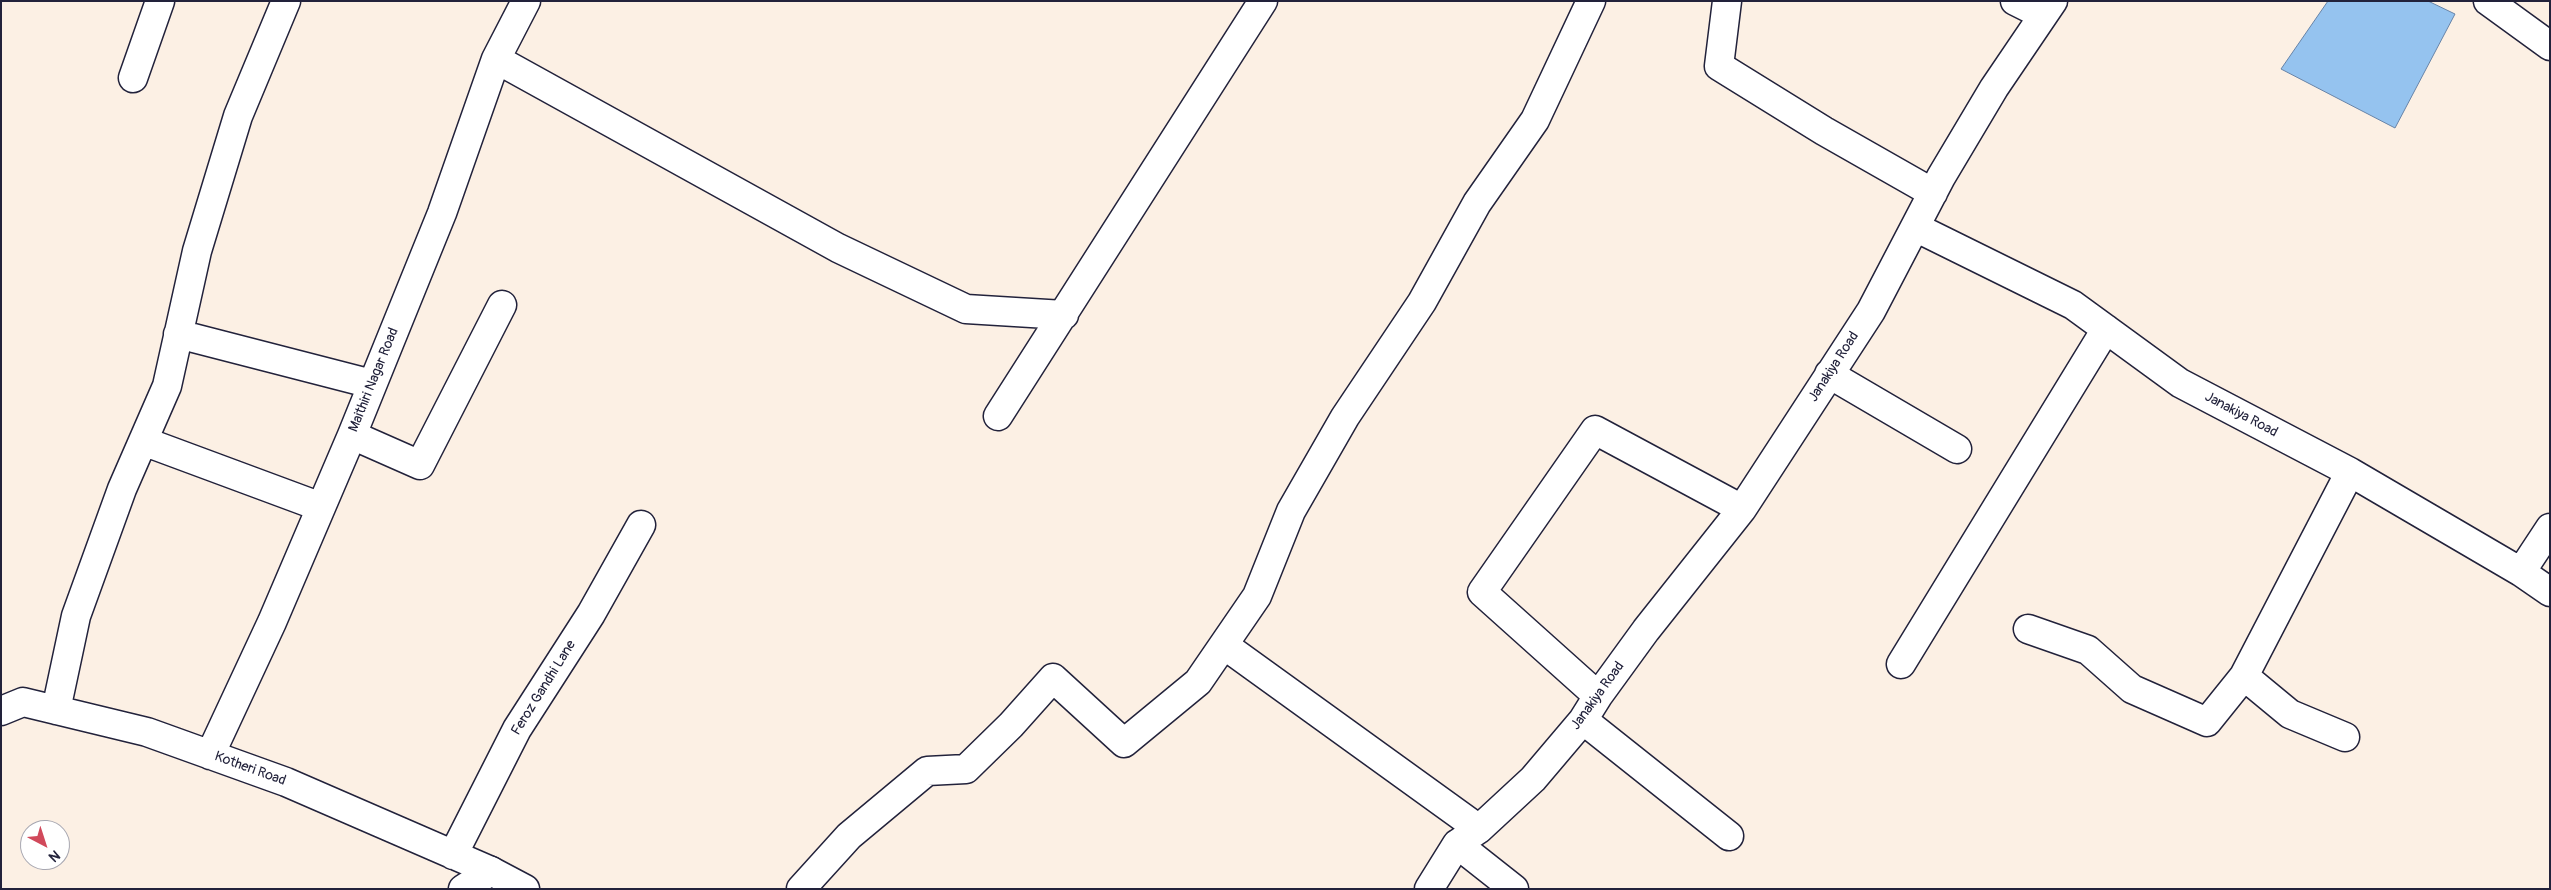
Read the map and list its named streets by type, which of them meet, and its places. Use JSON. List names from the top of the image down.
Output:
{
  "streets": {
    "street": [
      "Janakiya Road",
      "Maithiri Nagar Road",
      "Feroz Gandhi Lane",
      "Kotheri Road"
    ]
  },
  "crossings": [
    ["Maithiri Nagar Road", "Kotheri Road"],
    ["Feroz Gandhi Lane", "Kotheri Road"]
  ],
  "north": "bottom right"
}
